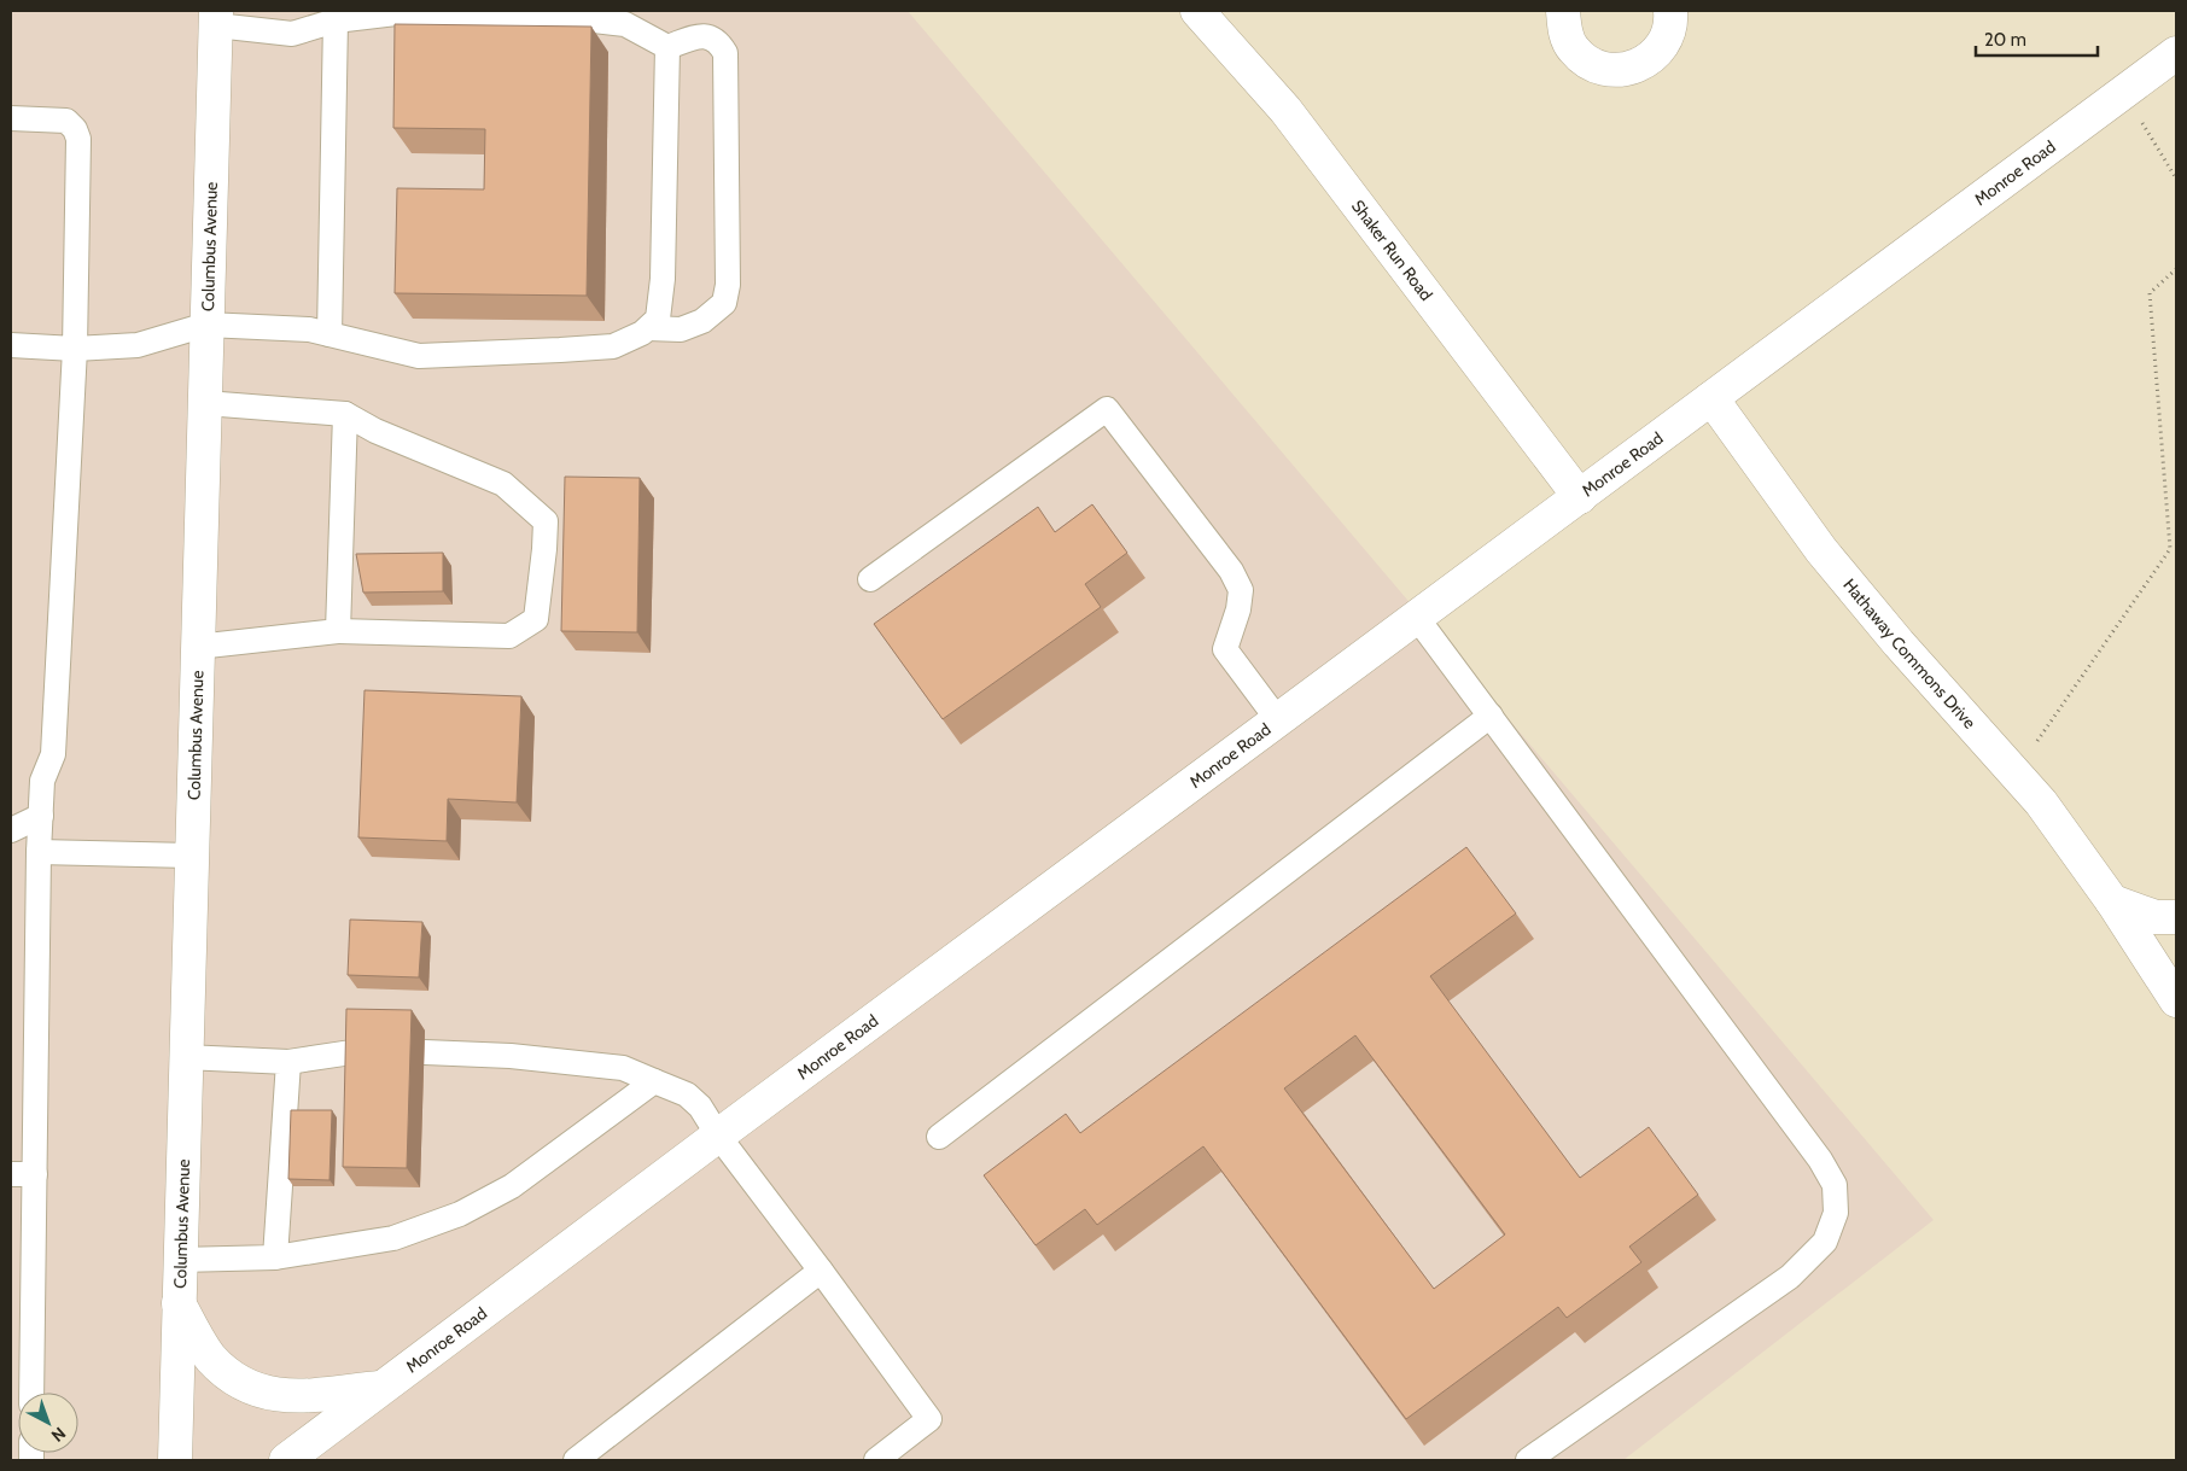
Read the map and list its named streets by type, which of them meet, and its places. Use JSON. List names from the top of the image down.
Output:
{
  "streets": {
    "street": [
      "Monroe Road",
      "Columbus Avenue",
      "Shaker Run Road",
      "Hathaway Commons Drive"
    ]
  },
  "crossings": [
    ["Monroe Road", "Shaker Run Road"],
    ["Monroe Road", "Hathaway Commons Drive"]
  ],
  "scale_bar": "20 m",
  "north": "bottom right"
}
